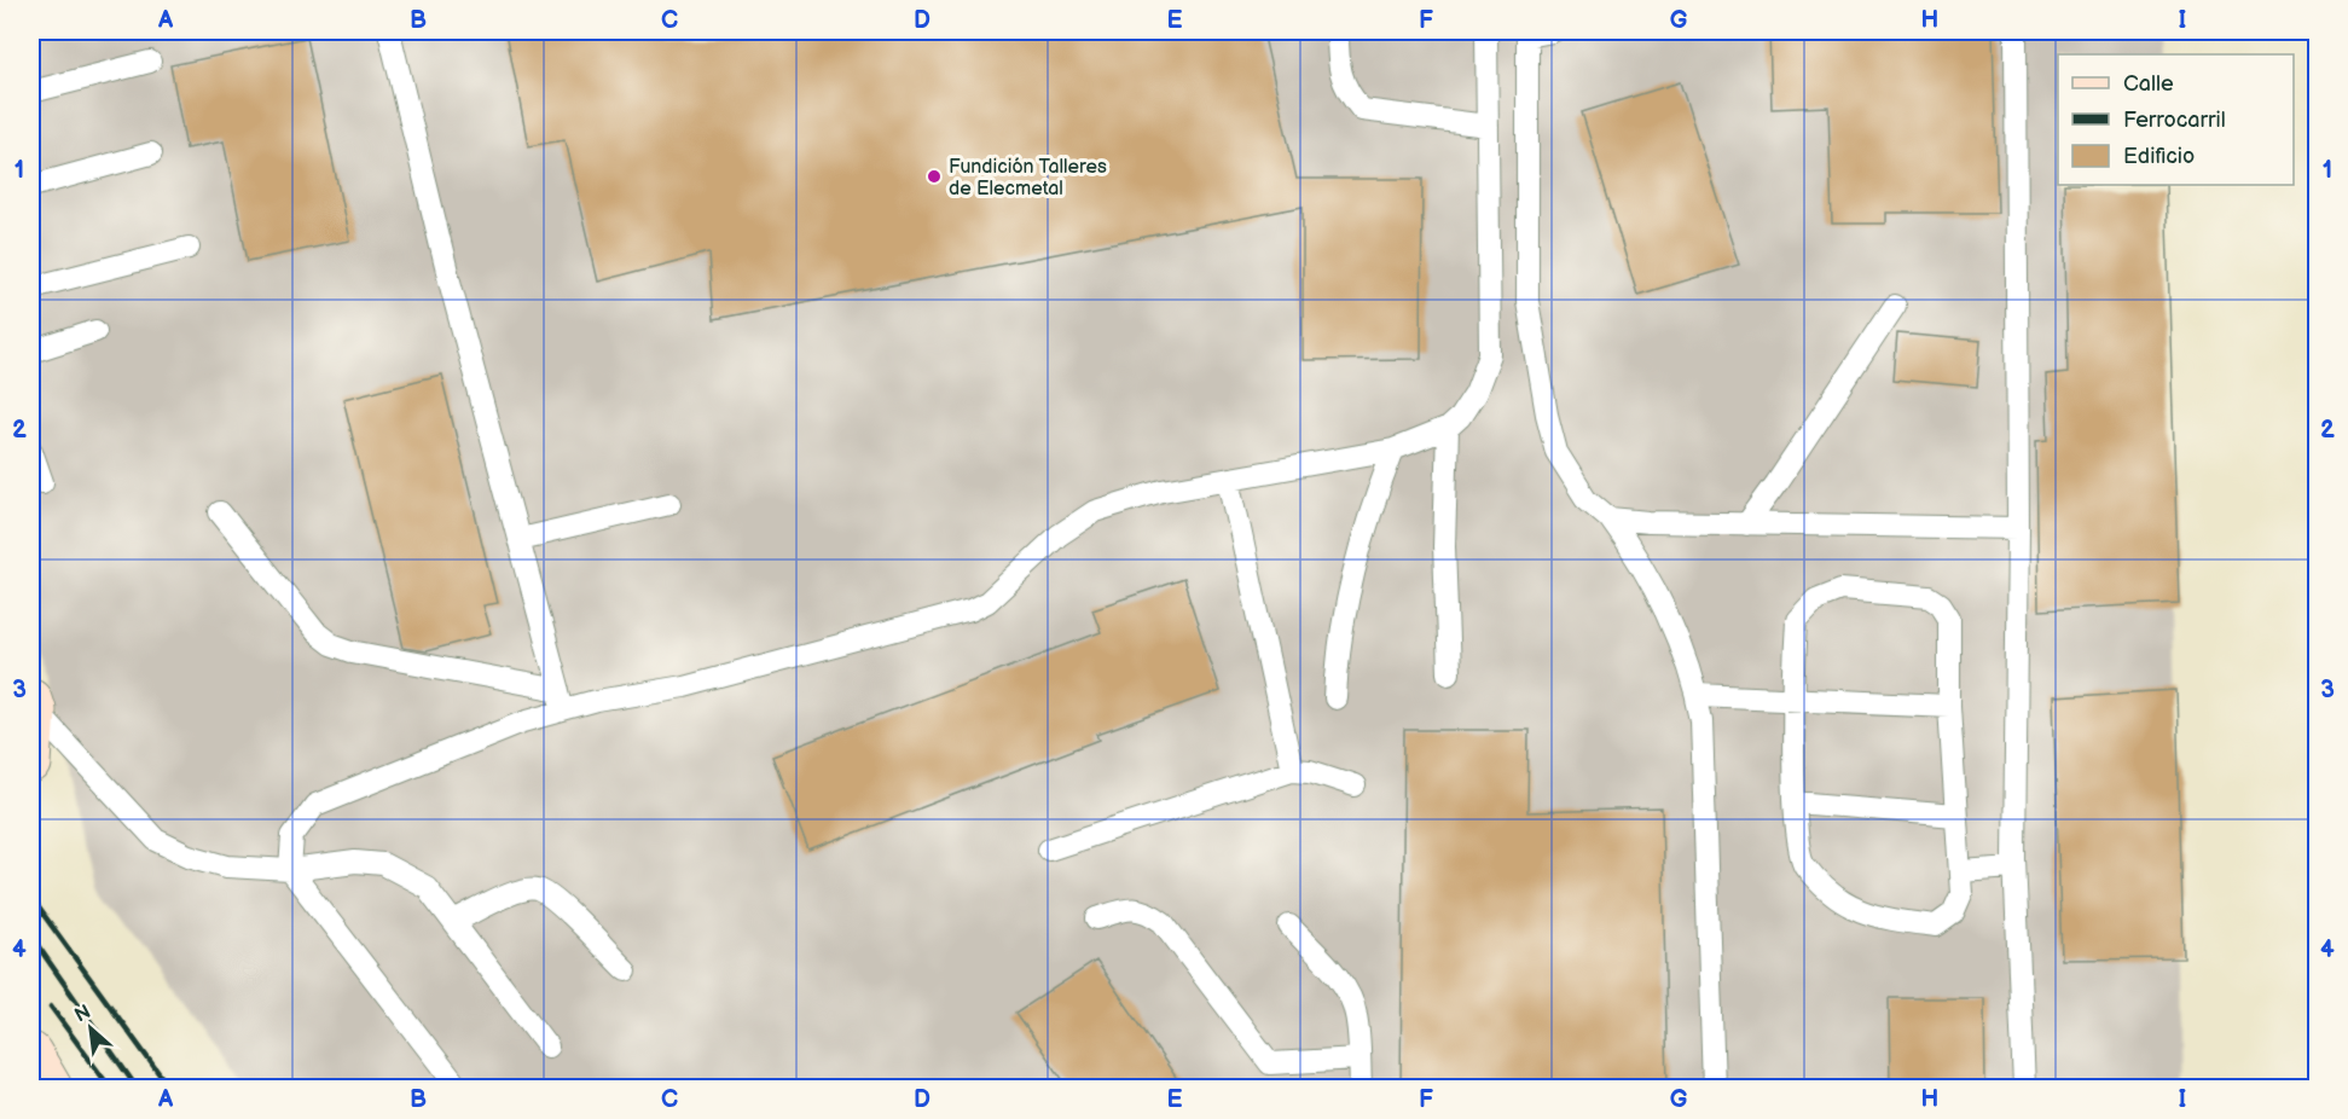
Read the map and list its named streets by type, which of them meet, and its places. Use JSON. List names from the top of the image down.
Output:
{
  "places": ["Fundición Talleres de Elecmetal"],
  "legend": ["Calle", "Ferrocarril", "Edificio"],
  "north": "top left",
  "grid": {
    "columns": [
      "A",
      "B",
      "C",
      "D",
      "E",
      "F",
      "G",
      "H",
      "I"
    ],
    "rows": [
      "1",
      "2",
      "3",
      "4"
    ]
  }
}
